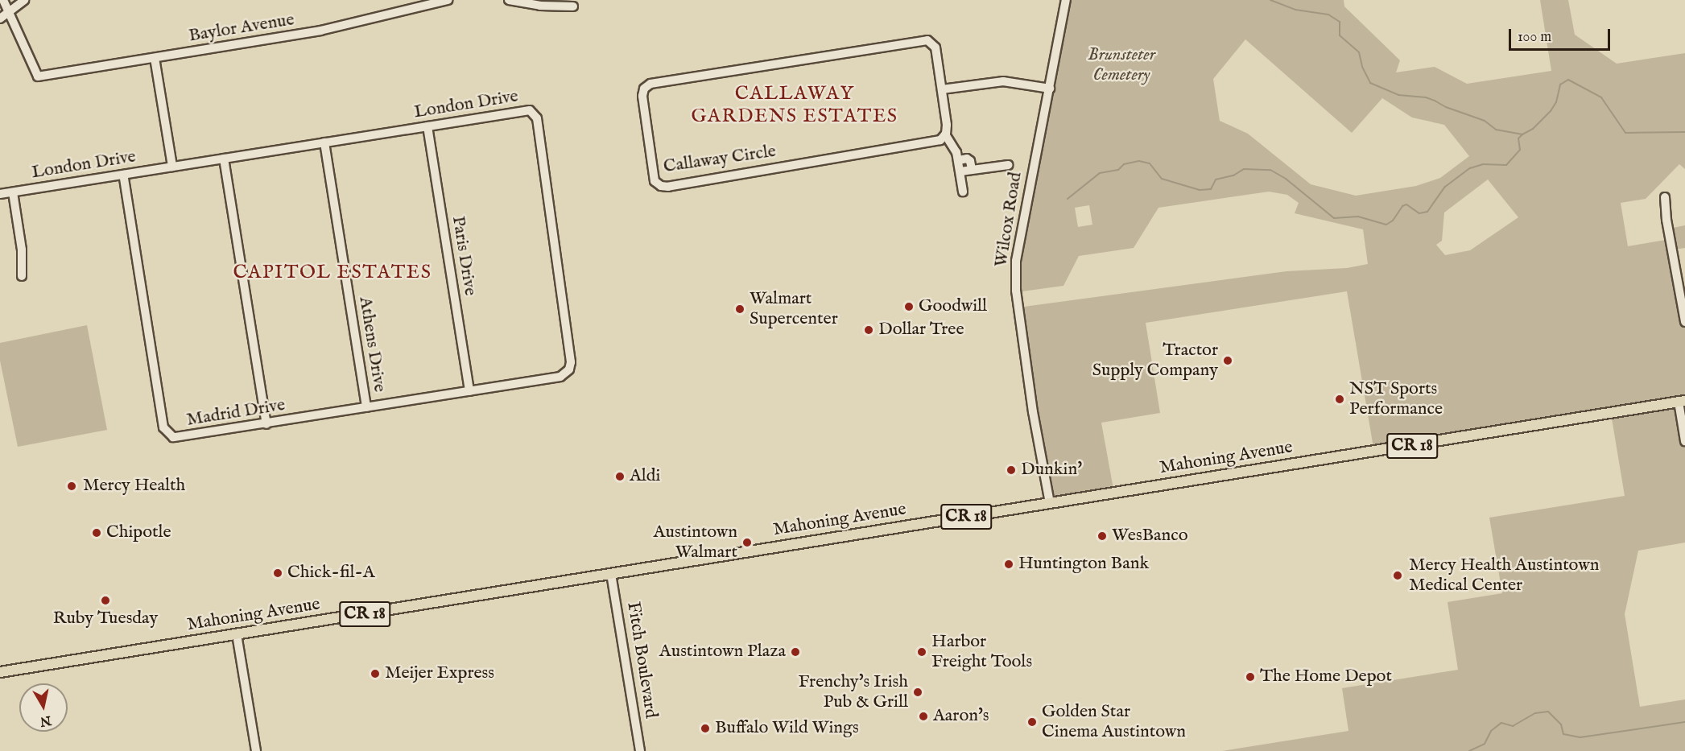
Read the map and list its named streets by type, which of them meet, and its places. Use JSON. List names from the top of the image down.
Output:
{
  "streets": {
    "main road": ["CR 18", "Mahoning Avenue"],
    "street": [
      "Baylor Avenue",
      "London Drive",
      "Callaway Circle",
      "Wilcox Road",
      "Paris Drive",
      "Athens Drive",
      "Madrid Drive",
      "Fitch Boulevard"
    ]
  },
  "crossings": [
    ["London Drive", "Paris Drive"],
    ["London Drive", "Athens Drive"],
    ["London Drive", "Madrid Drive"],
    ["Wilcox Road", "Mahoning Avenue"],
    ["Paris Drive", "Madrid Drive"],
    ["Athens Drive", "Madrid Drive"],
    ["Mahoning Avenue", "Fitch Boulevard"]
  ],
  "districts": ["CALLAWAY GARDENS ESTATES", "CAPITOL ESTATES"],
  "parks": ["Brunsteter Cemetery"],
  "places": [
    "Goodwill",
    "Walmart Supercenter",
    "Dollar Tree",
    "Tractor Supply Company",
    "NST Sports Performance",
    "Dunkin'",
    "Aldi",
    "Mercy Health",
    "Chipotle",
    "WesBanco",
    "Austintown Walmart",
    "Huntington Bank",
    "Chick-fil-A",
    "Mercy Health Austintown Medical Center",
    "Ruby Tuesday",
    "Austintown Plaza",
    "Harbor Freight Tools",
    "Meijer Express",
    "The Home Depot",
    "Frenchy's Irish Pub & Grill",
    "Aaron's",
    "Golden Star Cinema Austintown",
    "Buffalo Wild Wings"
  ],
  "scale_bar": "100 m",
  "north": "bottom"
}
